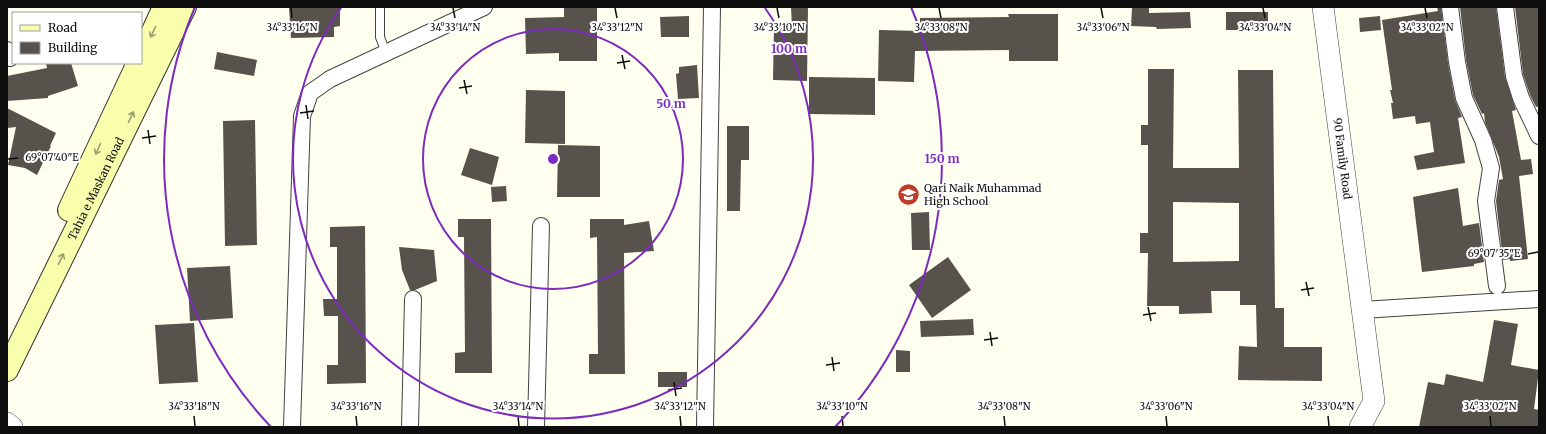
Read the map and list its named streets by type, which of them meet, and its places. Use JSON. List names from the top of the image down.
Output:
{
  "streets": {
    "main road": ["Tahia e Maskan Road"],
    "street": ["90 Family Road"]
  },
  "places": {
    "school or university": ["Qari Naik Muhammad High School"]
  },
  "legend": ["Road", "Building"],
  "coordinates": [
    "34°33'16\"N",
    "34°33'14\"N",
    "34°33'12\"N",
    "34°33'10\"N",
    "34°33'08\"N",
    "34°33'06\"N",
    "34°33'04\"N",
    "34°33'02\"N",
    "69°07'40\"E",
    "69°07'35\"E",
    "34°33'18\"N"
  ],
  "rings": ["100 m", "50 m", "150 m"]
}
